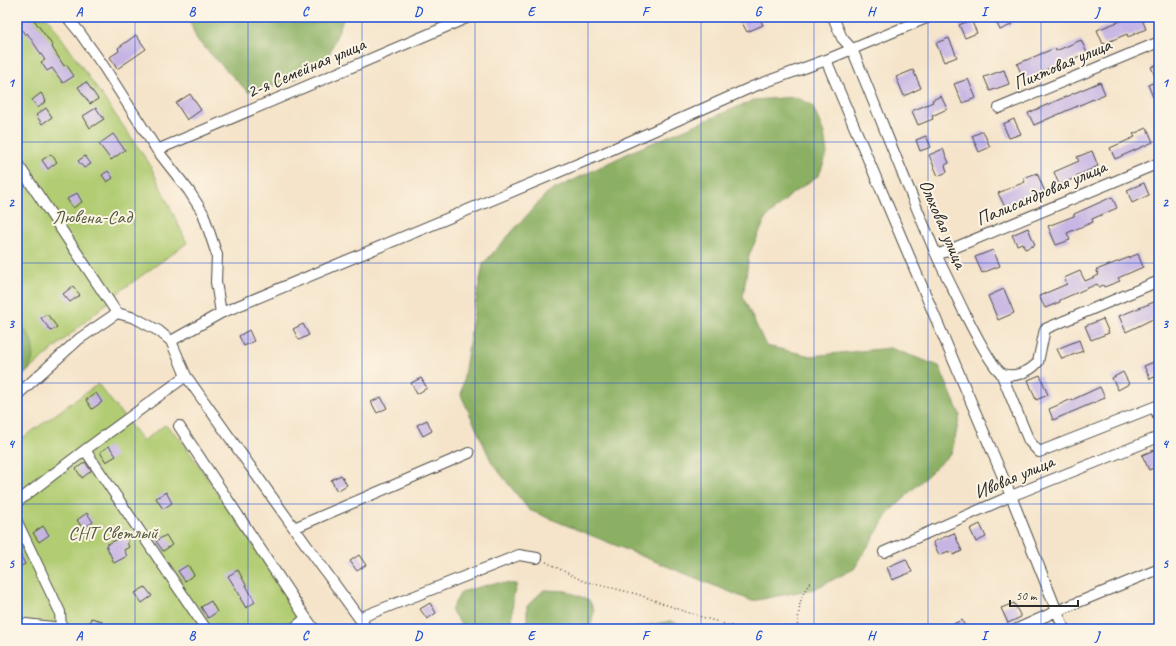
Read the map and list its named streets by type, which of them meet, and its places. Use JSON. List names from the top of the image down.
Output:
{
  "streets": {
    "street": [
      "Пихтовая улица",
      "2-я Семейная улица",
      "Палисандровая улица",
      "Ольховая улица",
      "Ивовая улица"
    ]
  },
  "crossings": [
    ["Палисандровая улица", "Ольховая улица"],
    ["Ольховая улица", "Ивовая улица"]
  ],
  "parks": ["Лювена-Сад", "СНТ Светлый"],
  "scale_bar": "50 m",
  "grid": {
    "columns": [
      "A",
      "B",
      "C",
      "D",
      "E",
      "F",
      "G",
      "H",
      "I",
      "J"
    ],
    "rows": [
      "1",
      "2",
      "3",
      "4",
      "5"
    ]
  }
}
